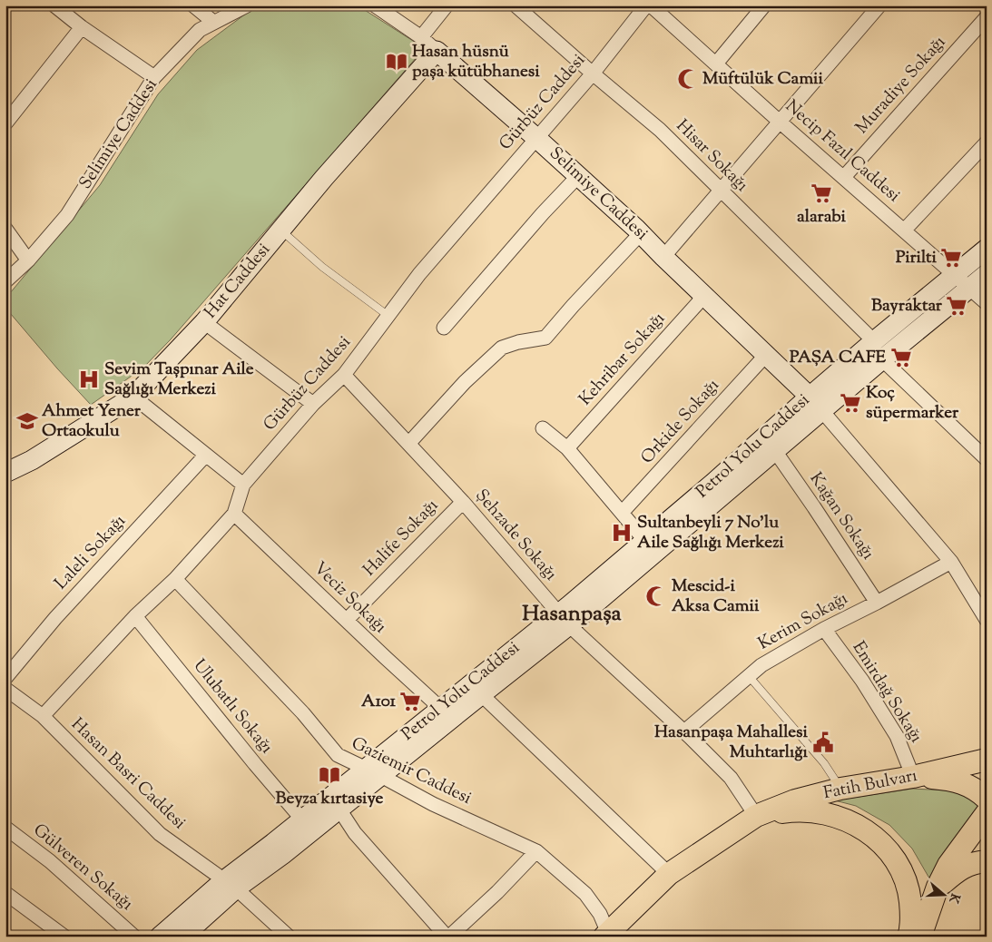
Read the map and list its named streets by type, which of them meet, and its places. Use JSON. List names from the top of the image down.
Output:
{
  "streets": {
    "main road": [
      "Selimiye Caddesi",
      "Hat Caddesi",
      "Petrol Yolu Caddesi",
      "Fatih Bulvarı"
    ],
    "street": [
      "Muradiye Sokağı",
      "Gürbüz Caddesi",
      "Necip Fazıl Caddesi",
      "Hisar Sokağı",
      "Kehribar Sokağı",
      "Orkide Sokağı",
      "Kağan Sokağı",
      "Şehzade Sokağı",
      "Halife Sokağı",
      "Laleli Sokağı",
      "Veciz Sokağı",
      "Kerim Sokağı",
      "Emirdağ Sokağı",
      "Ulubatlı Sokağı",
      "Gaziemir Caddesi",
      "Hasan Basri Caddesi",
      "Gülveren Sokağı"
    ]
  },
  "crossings": [
    ["Muradiye Sokağı", "Necip Fazıl Caddesi"],
    ["Gürbüz Caddesi", "Selimiye Caddesi"],
    ["Gürbüz Caddesi", "Hisar Sokağı"],
    ["Gürbüz Caddesi", "Şehzade Sokağı"],
    ["Gürbüz Caddesi", "Veciz Sokağı"],
    ["Gürbüz Caddesi", "Ulubatlı Sokağı"],
    ["Gürbüz Caddesi", "Gaziemir Caddesi"],
    ["Gürbüz Caddesi", "Hasan Basri Caddesi"],
    ["Selimiye Caddesi", "Hat Caddesi"],
    ["Selimiye Caddesi", "Kehribar Sokağı"],
    ["Selimiye Caddesi", "Orkide Sokağı"],
    ["Selimiye Caddesi", "Petrol Yolu Caddesi"],
    ["Necip Fazıl Caddesi", "Petrol Yolu Caddesi"],
    ["Hisar Sokağı", "Petrol Yolu Caddesi"],
    ["Petrol Yolu Caddesi", "Kağan Sokağı"],
    ["Petrol Yolu Caddesi", "Şehzade Sokağı"],
    ["Petrol Yolu Caddesi", "Veciz Sokağı"],
    ["Petrol Yolu Caddesi", "Ulubatlı Sokağı"],
    ["Petrol Yolu Caddesi", "Gaziemir Caddesi"],
    ["Petrol Yolu Caddesi", "Hasan Basri Caddesi"],
    ["Kağan Sokağı", "Kerim Sokağı"],
    ["Şehzade Sokağı", "Halife Sokağı"],
    ["Şehzade Sokağı", "Kerim Sokağı"],
    ["Şehzade Sokağı", "Fatih Bulvarı"],
    ["Halife Sokağı", "Veciz Sokağı"],
    ["Kerim Sokağı", "Emirdağ Sokağı"],
    ["Emirdağ Sokağı", "Fatih Bulvarı"],
    ["Gaziemir Caddesi", "Fatih Bulvarı"]
  ],
  "districts": ["Hasanpaşa"],
  "places": {
    "library": ["Hasan hüsnü paşa kütübhanesi", "Beyza kırtasiye"],
    "mosque": ["Müftülük Camii", "Mescid-i Aksa Camii"],
    "supermarket": [
      "alarabi",
      "Pirilti",
      "Bayraktar",
      "PAŞA CAFE",
      "Koç süpermarker",
      "A101"
    ],
    "hospital": ["Sevim Taşpınar Aile Sağlığı Merkezi", "Sultanbeyli 7 No'lu Aile Sağlığı Merkezi"],
    "school or university": ["Ahmet Yener Ortaokulu"],
    "public building": ["Hasanpaşa Mahallesi Muhtarlığı"]
  },
  "north": "right"
}
